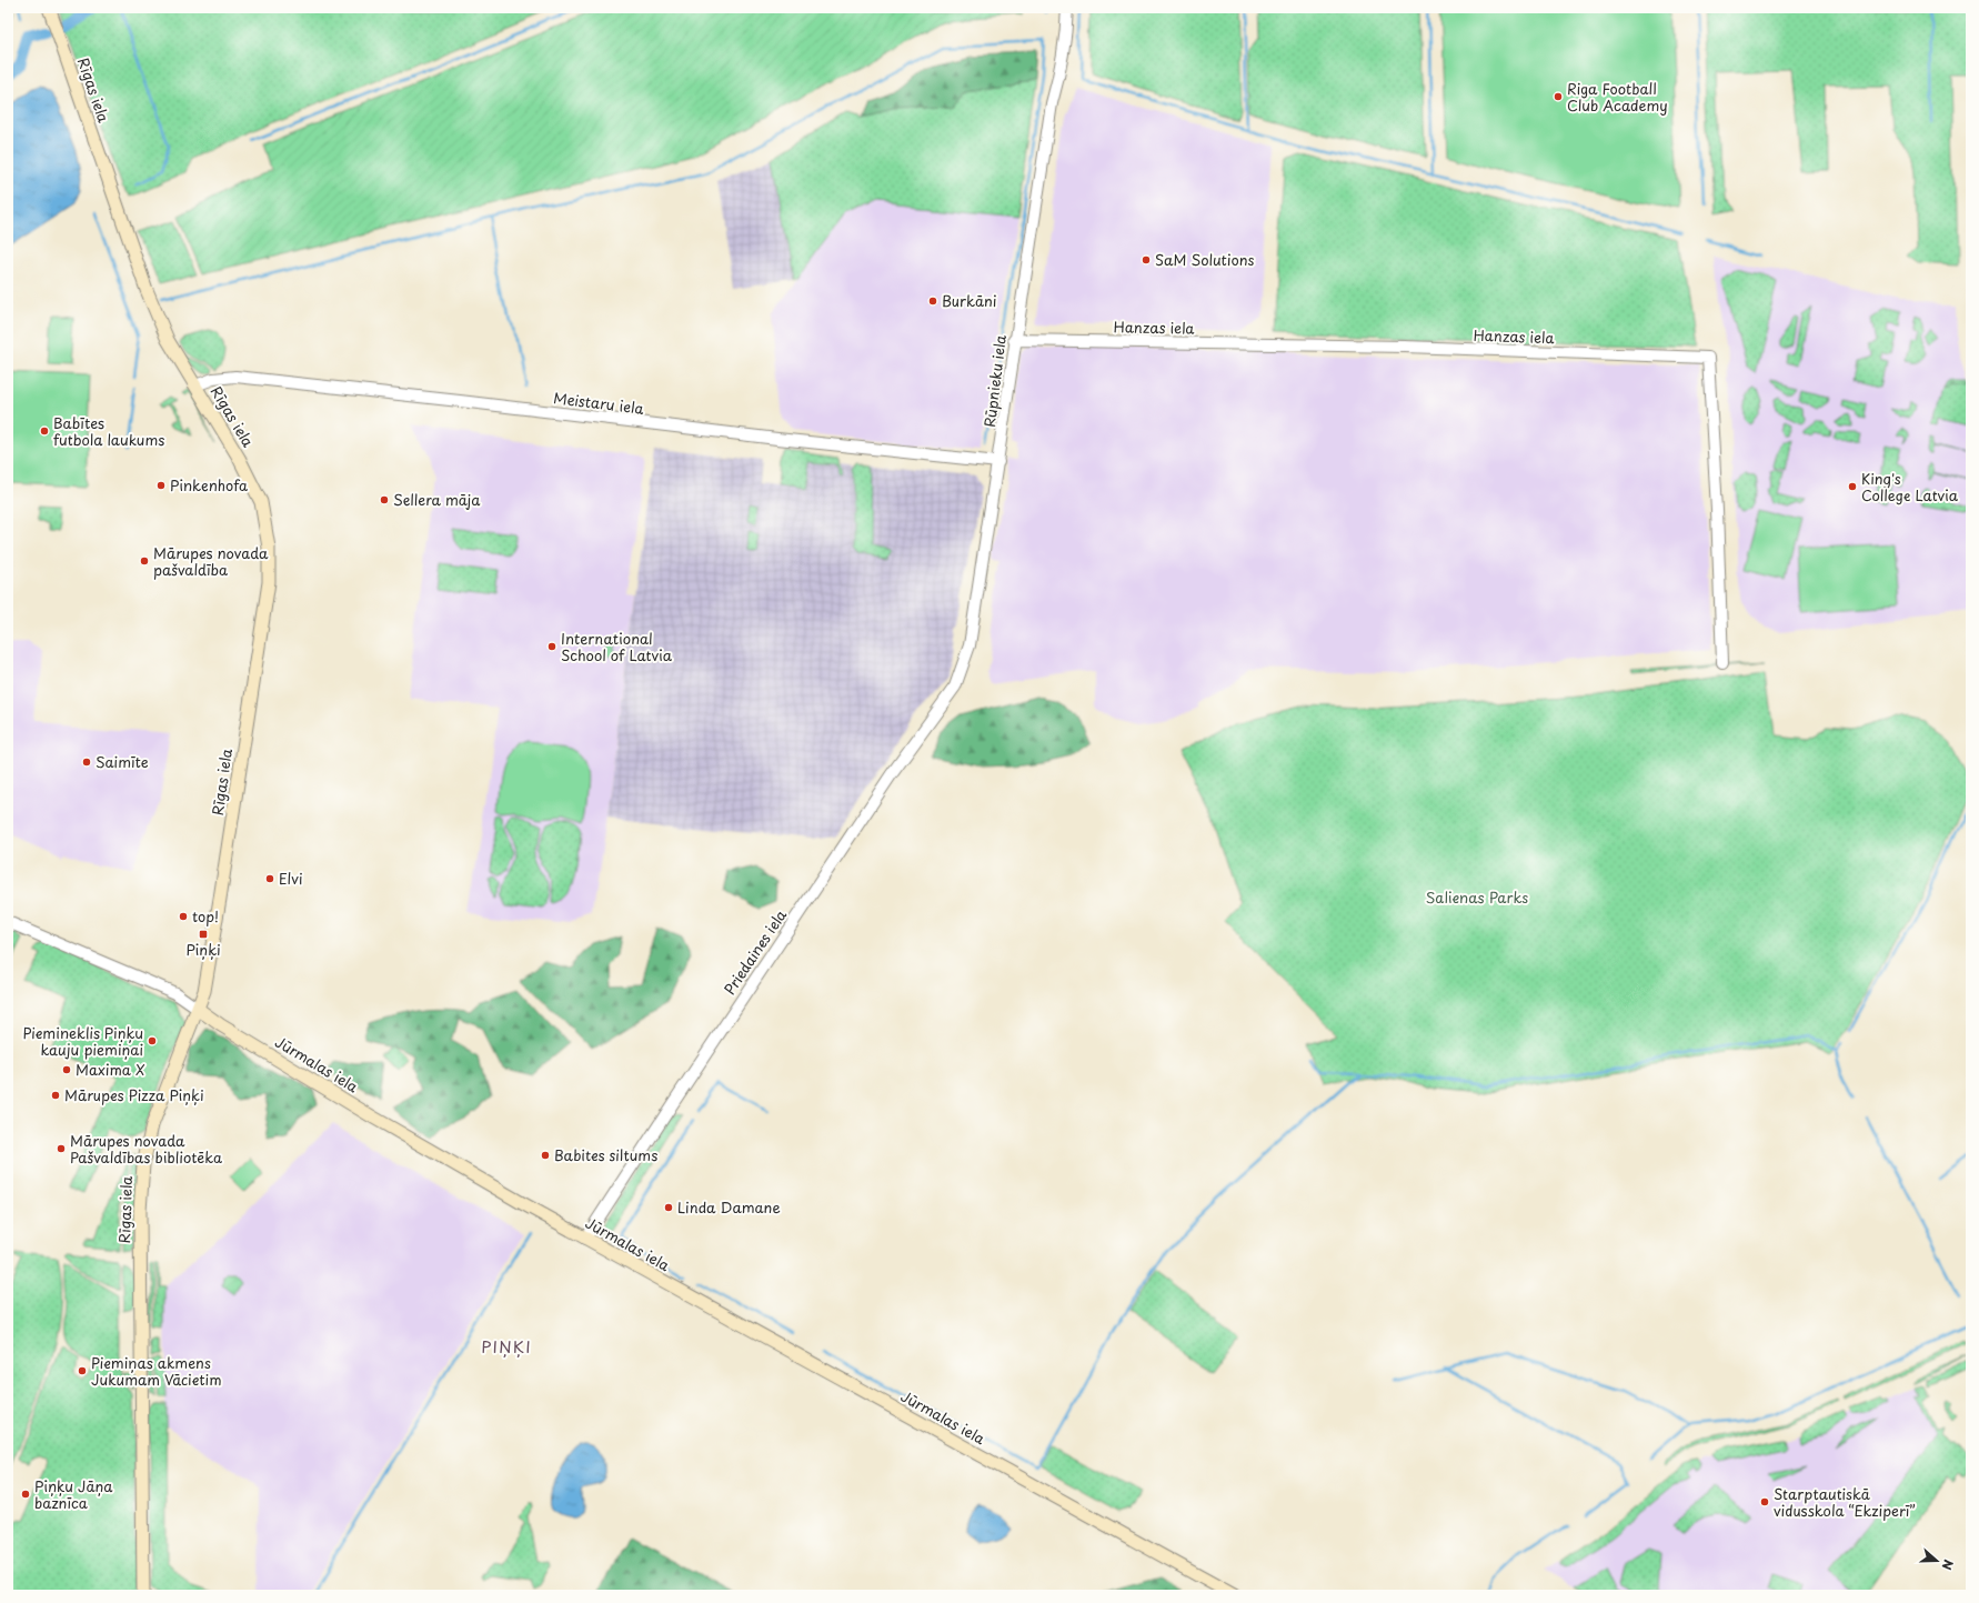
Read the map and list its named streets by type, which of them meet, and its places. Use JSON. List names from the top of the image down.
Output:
{
  "streets": {
    "main road": ["Rīgas iela", "Jūrmalas iela"],
    "street": [
      "Hanzas iela",
      "Rūpnieku iela",
      "Meistaru iela",
      "Priedaines iela"
    ]
  },
  "crossings": [
    ["Rīgas iela", "Meistaru iela"],
    ["Rīgas iela", "Jūrmalas iela"],
    ["Hanzas iela", "Rūpnieku iela"],
    ["Rūpnieku iela", "Meistaru iela"],
    ["Rūpnieku iela", "Priedaines iela"],
    ["Priedaines iela", "Jūrmalas iela"]
  ],
  "districts": ["PIŅĶI"],
  "parks": ["Salienas Parks"],
  "places": {
    "other": [
      "Riga Football Club Academy",
      "SaM Solutions",
      "Burkāni",
      "Babītes futbola laukums",
      "Pinkenhofa",
      "King's College Latvia",
      "Sellera māja",
      "Mārupes novada pašvaldība",
      "International School of Latvia",
      "Saimīte",
      "Elvi",
      "top!",
      "Piemineklis Piņķu kauju piemiņai",
      "Maxima X",
      "Mārupes Pizza Piņķi",
      "Mārupes novada Pašvaldības bibliotēka",
      "Babites siltums",
      "Linda Damane",
      "Piemiņas akmens Jukumam Vācietim",
      "Piņķu Jāņa baznīca",
      "Starptautiskā vidusskola “Ekziperī”"
    ],
    "transit": ["Piņķi"]
  },
  "north": "right"
}
